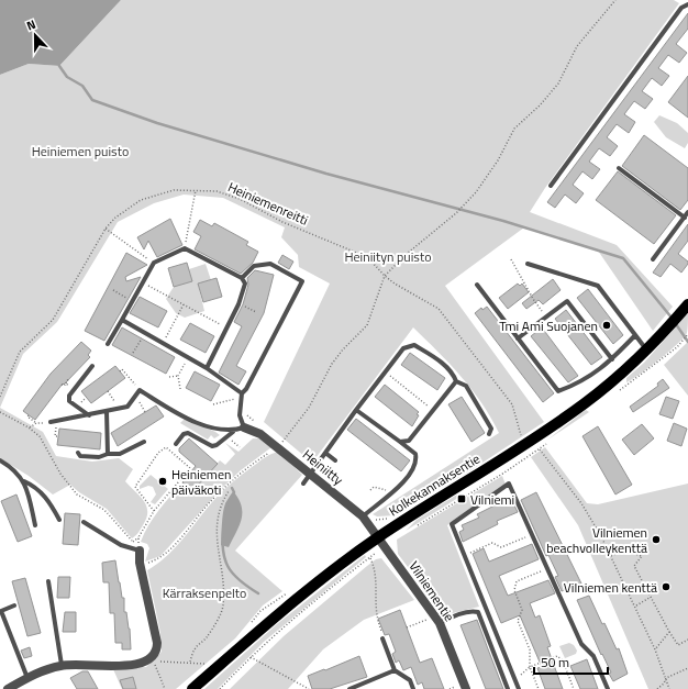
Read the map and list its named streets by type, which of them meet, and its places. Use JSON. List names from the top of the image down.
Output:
{
  "streets": {
    "main road": ["Kolkekannaksentie"],
    "street": ["Heiniitty", "Vilniementie"],
    "path": ["Heiniemenreitti"]
  },
  "crossings": [
    ["Heiniemenreitti", "Kolkekannaksentie"],
    ["Heiniitty", "Kolkekannaksentie"],
    ["Heiniitty", "Vilniementie"],
    ["Kolkekannaksentie", "Vilniementie"]
  ],
  "parks": ["Heiniemen puisto", "Heiniityn puisto", "Kärraksenpelto"],
  "places": {
    "other": [
      "Tmi Ami Suojanen",
      "Heiniemen päiväkoti",
      "Vilniemen beachvolleykenttä",
      "Vilniemen kenttä"
    ],
    "transit": ["Vilniemi"]
  },
  "scale_bar": "50 m",
  "north": "top"
}
